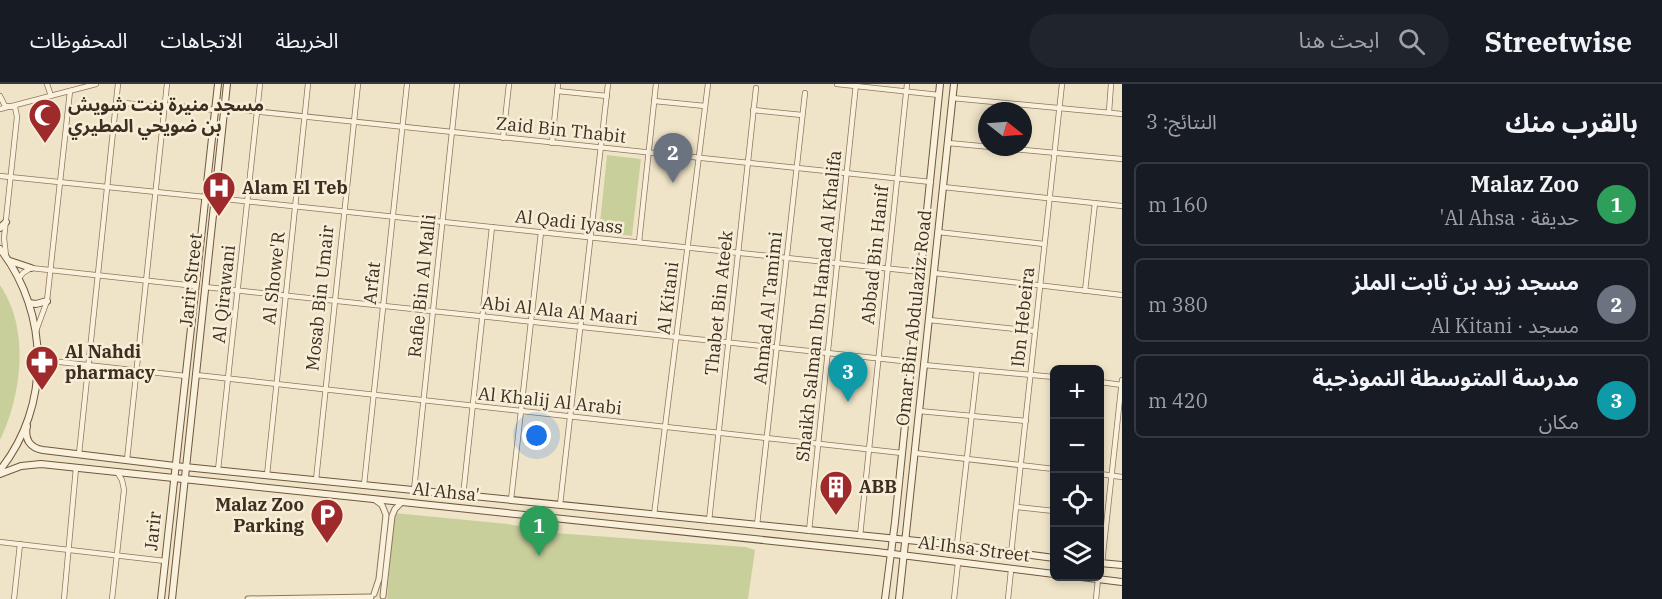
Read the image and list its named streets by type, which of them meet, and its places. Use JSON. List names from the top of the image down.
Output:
{
  "streets": {
    "main road": [
      "Jarir Street",
      "Omar Bin Abdulaziz Road",
      "Al Ahsa'",
      "Jarir",
      "Al Ihsa Street"
    ],
    "street": [
      "Zaid Bin Thabit",
      "Al Qadi Iyass",
      "Abbad Bin Hanif",
      "Al Showe'R",
      "Arfat",
      "Rafie Bin Al Malli",
      "Al Qirawani",
      "Mosab Bin Umair",
      "Al Kitani",
      "Thabet Bin Ateek",
      "Shaikh Salman Ibn Hamad Al Khalifa",
      "Ahmad Al Tamimi",
      "Abi Al Ala Al Maari",
      "Ibn Hebeira",
      "Al Khalij Al Arabi"
    ]
  },
  "crossings": [
    ["Zaid Bin Thabit", "Abbad Bin Hanif"],
    ["Zaid Bin Thabit", "Al Showe'R"],
    ["Zaid Bin Thabit", "Jarir Street"],
    ["Zaid Bin Thabit", "Arfat"],
    ["Zaid Bin Thabit", "Rafie Bin Al Malli"],
    ["Zaid Bin Thabit", "Al Qirawani"],
    ["Zaid Bin Thabit", "Mosab Bin Umair"],
    ["Zaid Bin Thabit", "Al Kitani"],
    ["Zaid Bin Thabit", "Thabet Bin Ateek"],
    ["Zaid Bin Thabit", "Shaikh Salman Ibn Hamad Al Khalifa"],
    ["Zaid Bin Thabit", "Ahmad Al Tamimi"],
    ["Zaid Bin Thabit", "Omar Bin Abdulaziz Road"],
    ["Al Qadi Iyass", "Abbad Bin Hanif"],
    ["Al Qadi Iyass", "Al Showe'R"],
    ["Al Qadi Iyass", "Jarir Street"],
    ["Al Qadi Iyass", "Arfat"],
    ["Al Qadi Iyass", "Rafie Bin Al Malli"],
    ["Al Qadi Iyass", "Al Qirawani"],
    ["Al Qadi Iyass", "Mosab Bin Umair"],
    ["Al Qadi Iyass", "Al Kitani"],
    ["Al Qadi Iyass", "Thabet Bin Ateek"],
    ["Al Qadi Iyass", "Shaikh Salman Ibn Hamad Al Khalifa"],
    ["Al Qadi Iyass", "Ahmad Al Tamimi"],
    ["Al Qadi Iyass", "Omar Bin Abdulaziz Road"],
    ["Abbad Bin Hanif", "Abi Al Ala Al Maari"],
    ["Abbad Bin Hanif", "Al Khalij Al Arabi"],
    ["Abbad Bin Hanif", "Al Ahsa'"],
    ["Al Showe'R", "Abi Al Ala Al Maari"],
    ["Al Showe'R", "Al Khalij Al Arabi"],
    ["Al Showe'R", "Al Ahsa'"],
    ["Jarir Street", "Abi Al Ala Al Maari"],
    ["Jarir Street", "Al Khalij Al Arabi"],
    ["Jarir Street", "Al Ahsa'"],
    ["Jarir Street", "Jarir"],
    ["Arfat", "Abi Al Ala Al Maari"],
    ["Arfat", "Al Khalij Al Arabi"],
    ["Arfat", "Al Ahsa'"],
    ["Rafie Bin Al Malli", "Abi Al Ala Al Maari"],
    ["Rafie Bin Al Malli", "Al Khalij Al Arabi"],
    ["Rafie Bin Al Malli", "Al Ahsa'"],
    ["Al Qirawani", "Abi Al Ala Al Maari"],
    ["Al Qirawani", "Al Khalij Al Arabi"],
    ["Al Qirawani", "Al Ahsa'"],
    ["Mosab Bin Umair", "Abi Al Ala Al Maari"],
    ["Mosab Bin Umair", "Al Khalij Al Arabi"],
    ["Mosab Bin Umair", "Al Ahsa'"],
    ["Al Kitani", "Abi Al Ala Al Maari"],
    ["Al Kitani", "Al Khalij Al Arabi"],
    ["Al Kitani", "Al Ahsa'"],
    ["Thabet Bin Ateek", "Abi Al Ala Al Maari"],
    ["Thabet Bin Ateek", "Al Khalij Al Arabi"],
    ["Thabet Bin Ateek", "Al Ahsa'"],
    ["Shaikh Salman Ibn Hamad Al Khalifa", "Abi Al Ala Al Maari"],
    ["Shaikh Salman Ibn Hamad Al Khalifa", "Al Khalij Al Arabi"],
    ["Shaikh Salman Ibn Hamad Al Khalifa", "Al Ahsa'"],
    ["Ahmad Al Tamimi", "Abi Al Ala Al Maari"],
    ["Ahmad Al Tamimi", "Al Khalij Al Arabi"],
    ["Ahmad Al Tamimi", "Al Ahsa'"],
    ["Abi Al Ala Al Maari", "Omar Bin Abdulaziz Road"],
    ["Ibn Hebeira", "Al Ihsa Street"],
    ["Omar Bin Abdulaziz Road", "Al Khalij Al Arabi"],
    ["Omar Bin Abdulaziz Road", "Al Ahsa'"],
    ["Omar Bin Abdulaziz Road", "Al Ihsa Street"],
    ["Al Ahsa'", "Jarir"],
    ["Al Ahsa'", "Al Ihsa Street"]
  ],
  "places": {
    "mosque": ["مسجد منيرة بنت شويش بن ضويحي المطيري"],
    "hospital": ["Alam El Teb"],
    "pharmacy": ["Al Nahdi pharmacy"],
    "building": ["ABB"],
    "parking": ["Malaz Zoo Parking"]
  },
  "north": "right",
  "page": {
    "header": "Streetwise",
    "search": "ابحث هنا",
    "nav": ["الخريطة", "الاتجاهات", "المحفوظات"],
    "heading": ["بالقرب منك", "النتائج: 3"],
    "pins": ["2", "3", "1"],
    "list": [
      {
        "mark": "1",
        "name": "Malaz Zoo",
        "note": "حديقة · Al Ahsa'",
        "value": "160 m"
      },
      {
        "mark": "2",
        "name": "مسجد زيد بن ثابت الملز",
        "note": "مسجد · Al Kitani",
        "value": "380 m"
      },
      {
        "mark": "3",
        "name": "مدرسة المتوسطة النموذجية",
        "note": "مكان",
        "value": "420 m"
      }
    ],
    "map_buttons": ["+", "−"]
  }
}
